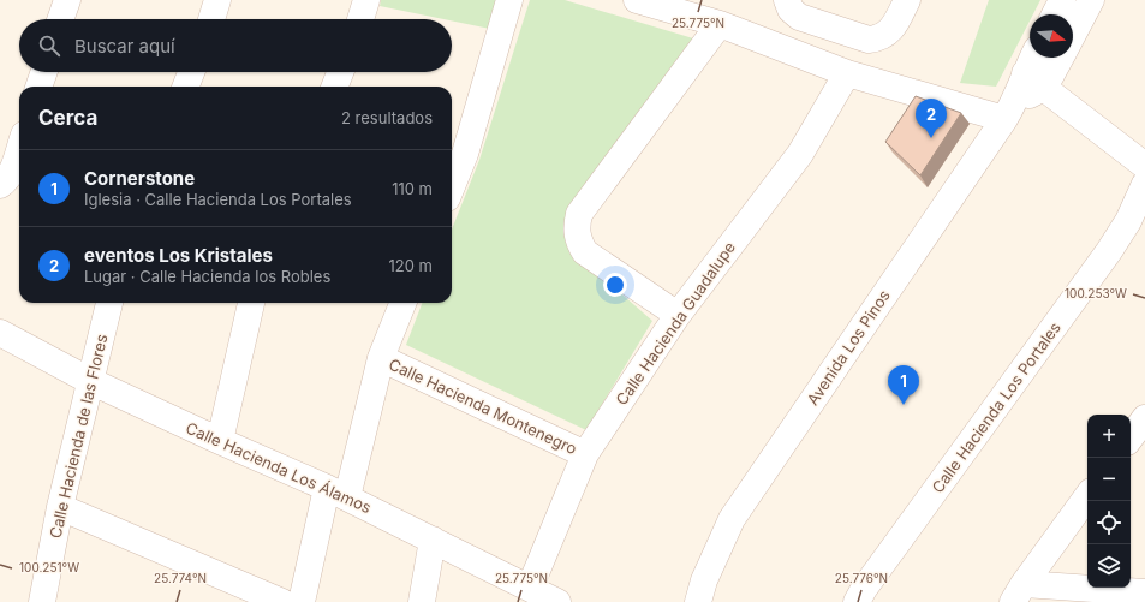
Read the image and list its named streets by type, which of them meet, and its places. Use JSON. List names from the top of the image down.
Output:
{
  "streets": {
    "street": [
      "Calle Hacienda Guadalupe",
      "Avenida Los Pinos",
      "Calle Hacienda Montenegro",
      "Calle Hacienda Los Portales",
      "Calle Hacienda de las Flores",
      "Calle Hacienda Los Álamos"
    ]
  },
  "crossings": [
    ["Calle Hacienda Guadalupe", "Calle Hacienda Montenegro"],
    ["Calle Hacienda Guadalupe", "Calle Hacienda Los Álamos"],
    ["Calle Hacienda de las Flores", "Calle Hacienda Los Álamos"]
  ],
  "north": "right",
  "page": {
    "search": "Buscar aquí",
    "heading": ["Cerca", "2 resultados"],
    "pins": ["2", "1"],
    "list": [
      {
        "mark": "1",
        "name": "Cornerstone",
        "note": "Iglesia · Calle Hacienda Los Portales",
        "value": "110 m"
      },
      {
        "mark": "2",
        "name": "eventos Los Kristales",
        "note": "Lugar · Calle Hacienda los Robles",
        "value": "120 m"
      }
    ],
    "map_buttons": ["+", "−"]
  },
  "coordinates": [
    "25.775°N",
    "100.253°W",
    "100.251°W",
    "25.774°N",
    "25.776°N"
  ]
}
